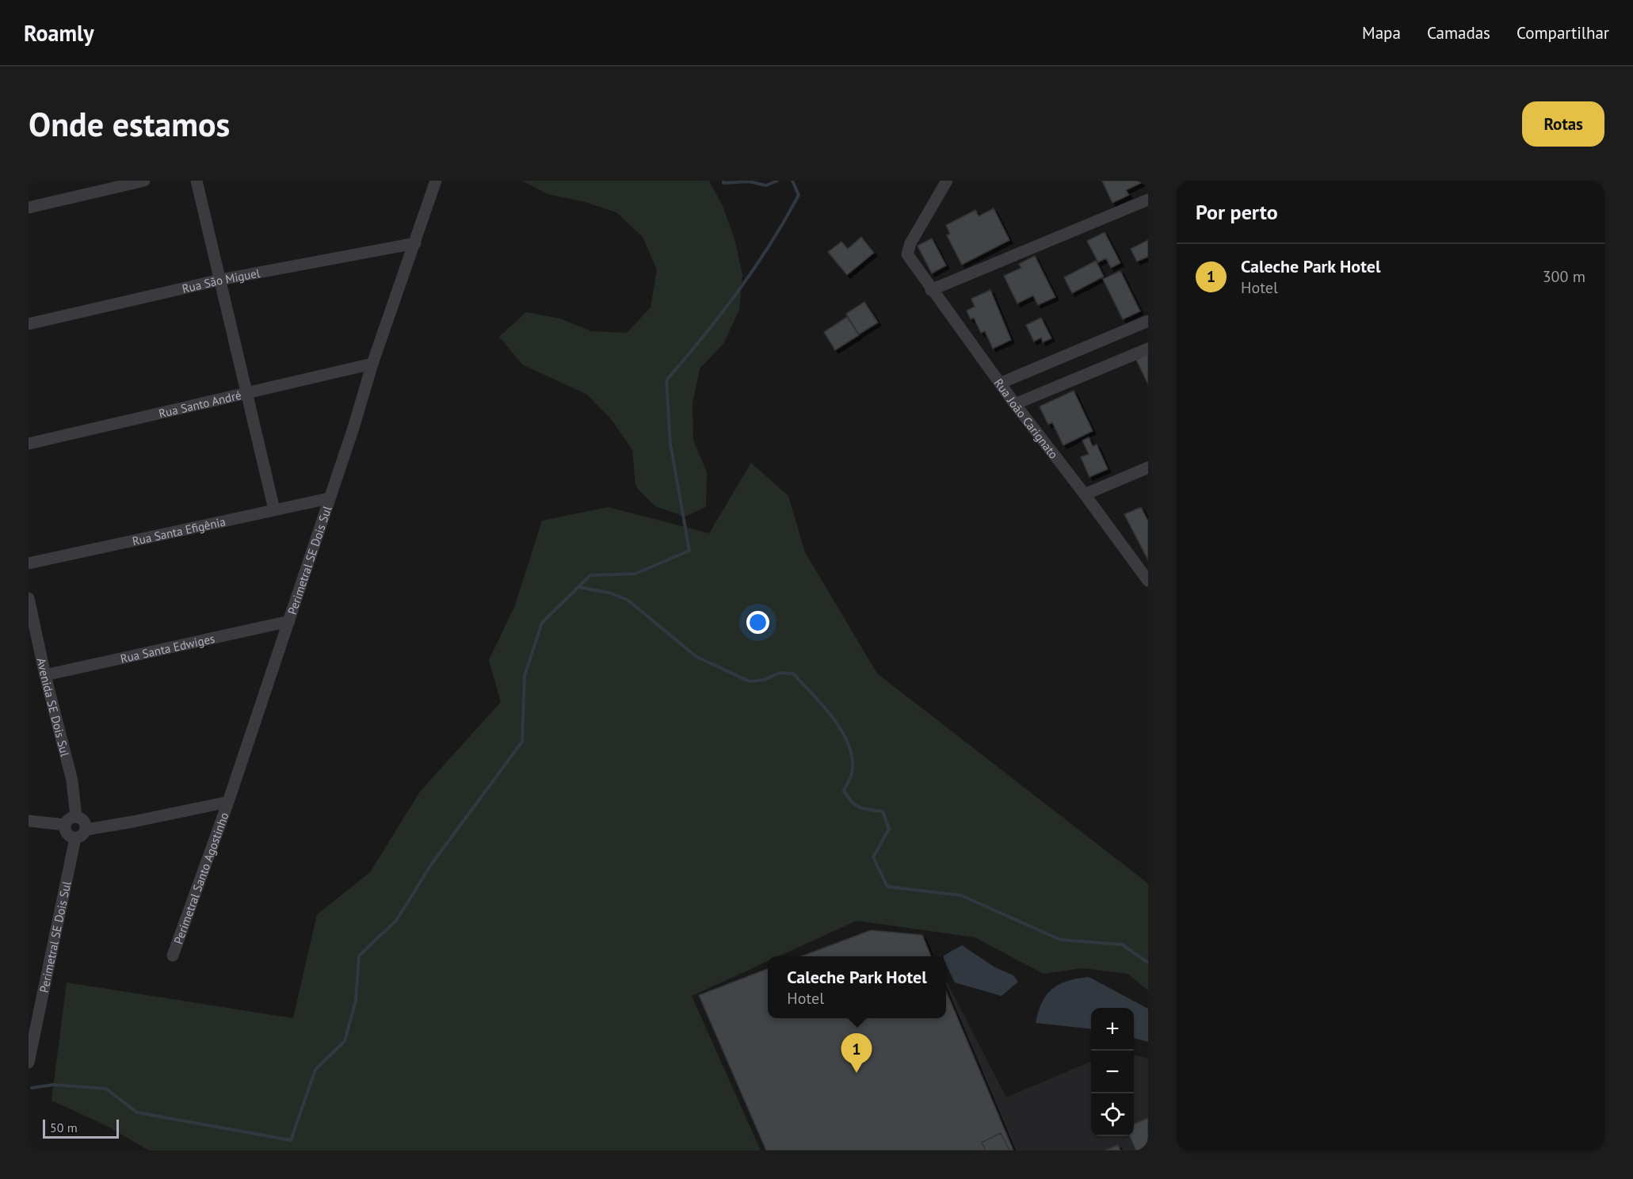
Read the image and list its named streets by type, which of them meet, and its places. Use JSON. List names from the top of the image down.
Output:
{
  "streets": {
    "street": [
      "Rua São Miguel",
      "Rua Santo André",
      "Rua João Carignato",
      "Rua Santa Efigênia",
      "Perimetral SE Dois Sul",
      "Rua Santa Edwiges",
      "Avenida SE Dois Sul",
      "Perimetral Santo Agostinho"
    ]
  },
  "crossings": [
    ["Rua São Miguel", "Perimetral SE Dois Sul"],
    ["Rua Santo André", "Perimetral SE Dois Sul"],
    ["Rua Santa Efigênia", "Perimetral SE Dois Sul"],
    ["Perimetral SE Dois Sul", "Rua Santa Edwiges"],
    ["Perimetral SE Dois Sul", "Avenida SE Dois Sul"],
    ["Perimetral SE Dois Sul", "Perimetral Santo Agostinho"],
    ["Rua Santa Edwiges", "Avenida SE Dois Sul"]
  ],
  "scale_bar": "50 m",
  "page": {
    "header": "Roamly",
    "nav": ["Mapa", "Camadas", "Compartilhar"],
    "buttons": "Rotas",
    "title": "Onde estamos",
    "heading": "Por perto",
    "list": [
      {
        "mark": "1",
        "name": "Caleche Park Hotel",
        "note": "Hotel",
        "value": "300 m"
      }
    ],
    "popup": ["Caleche Park Hotel", "Hotel"],
    "map_buttons": ["+", "−"],
    "pins": "1",
    "scale": "50 m"
  }
}
